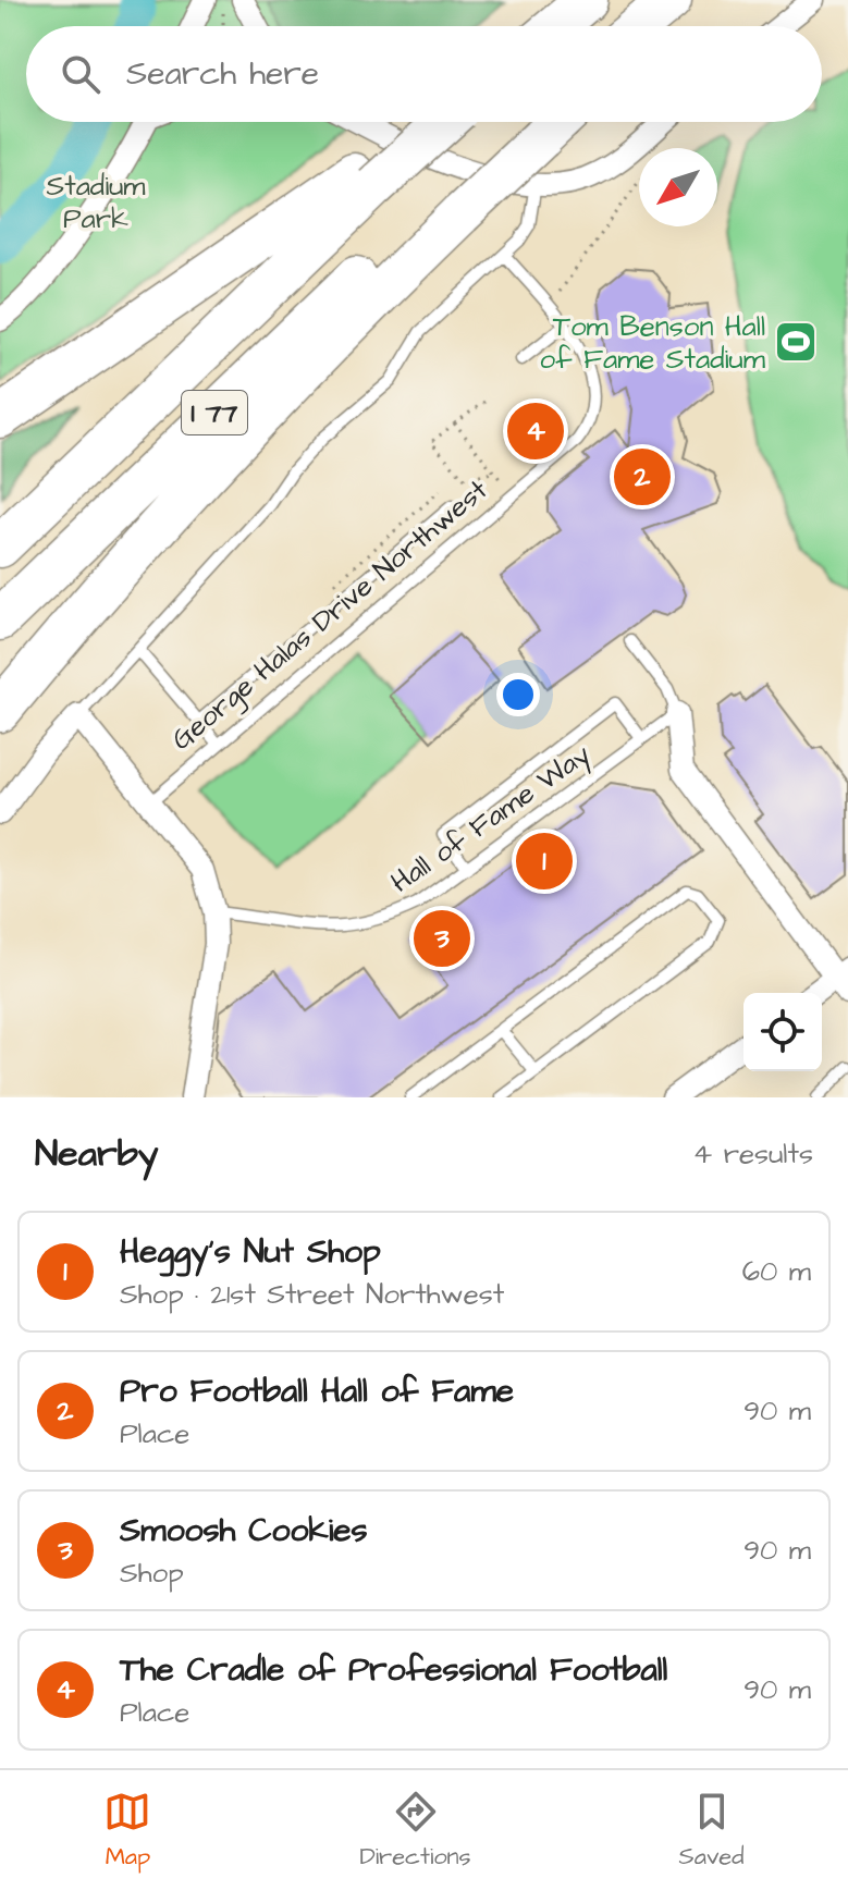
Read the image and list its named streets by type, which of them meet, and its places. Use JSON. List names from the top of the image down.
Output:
{
  "streets": {
    "highway": ["I 77"],
    "lane": ["George Halas Drive Northwest", "Hall of Fame Way"]
  },
  "parks": ["Stadium Park"],
  "places": {
    "sports": ["Tom Benson Hall of Fame Stadium"]
  },
  "north": "bottom left",
  "page": {
    "search": "Search here",
    "pins": [
      "4",
      "2",
      "1",
      "3"
    ],
    "heading": ["Nearby", "4 results"],
    "list": [
      {
        "mark": "1",
        "name": "Heggy's Nut Shop",
        "note": "Shop · 21st Street Northwest",
        "value": "60 m"
      },
      {
        "mark": "2",
        "name": "Pro Football Hall of Fame",
        "note": "Place",
        "value": "90 m"
      },
      {
        "mark": "3",
        "name": "Smoosh Cookies",
        "note": "Shop",
        "value": "90 m"
      },
      {
        "mark": "4",
        "name": "The Cradle of Professional Football",
        "note": "Place",
        "value": "90 m"
      }
    ],
    "nav": ["Map", "Directions", "Saved"]
  }
}
